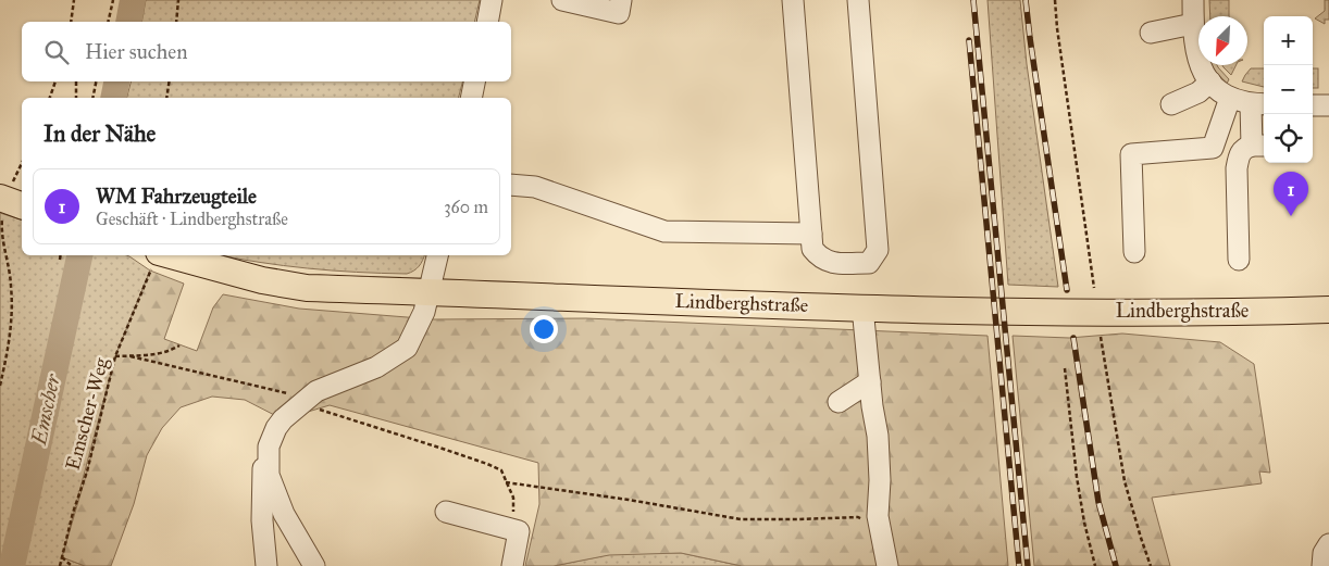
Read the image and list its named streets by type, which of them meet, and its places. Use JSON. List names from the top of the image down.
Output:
{
  "streets": {
    "main road": ["Lindberghstraße"],
    "path": ["Emscher-Weg"]
  },
  "crossings": [
    ["Lindberghstraße", "Emscher-Weg"]
  ],
  "water": ["Emscher"],
  "north": "bottom left",
  "page": {
    "map_buttons": ["+", "−"],
    "search": "Hier suchen",
    "heading": "In der Nähe",
    "list": [
      {
        "mark": "1",
        "name": "WM Fahrzeugteile",
        "note": "Geschäft · Lindberghstraße",
        "value": "360 m"
      }
    ],
    "pins": "1"
  }
}
